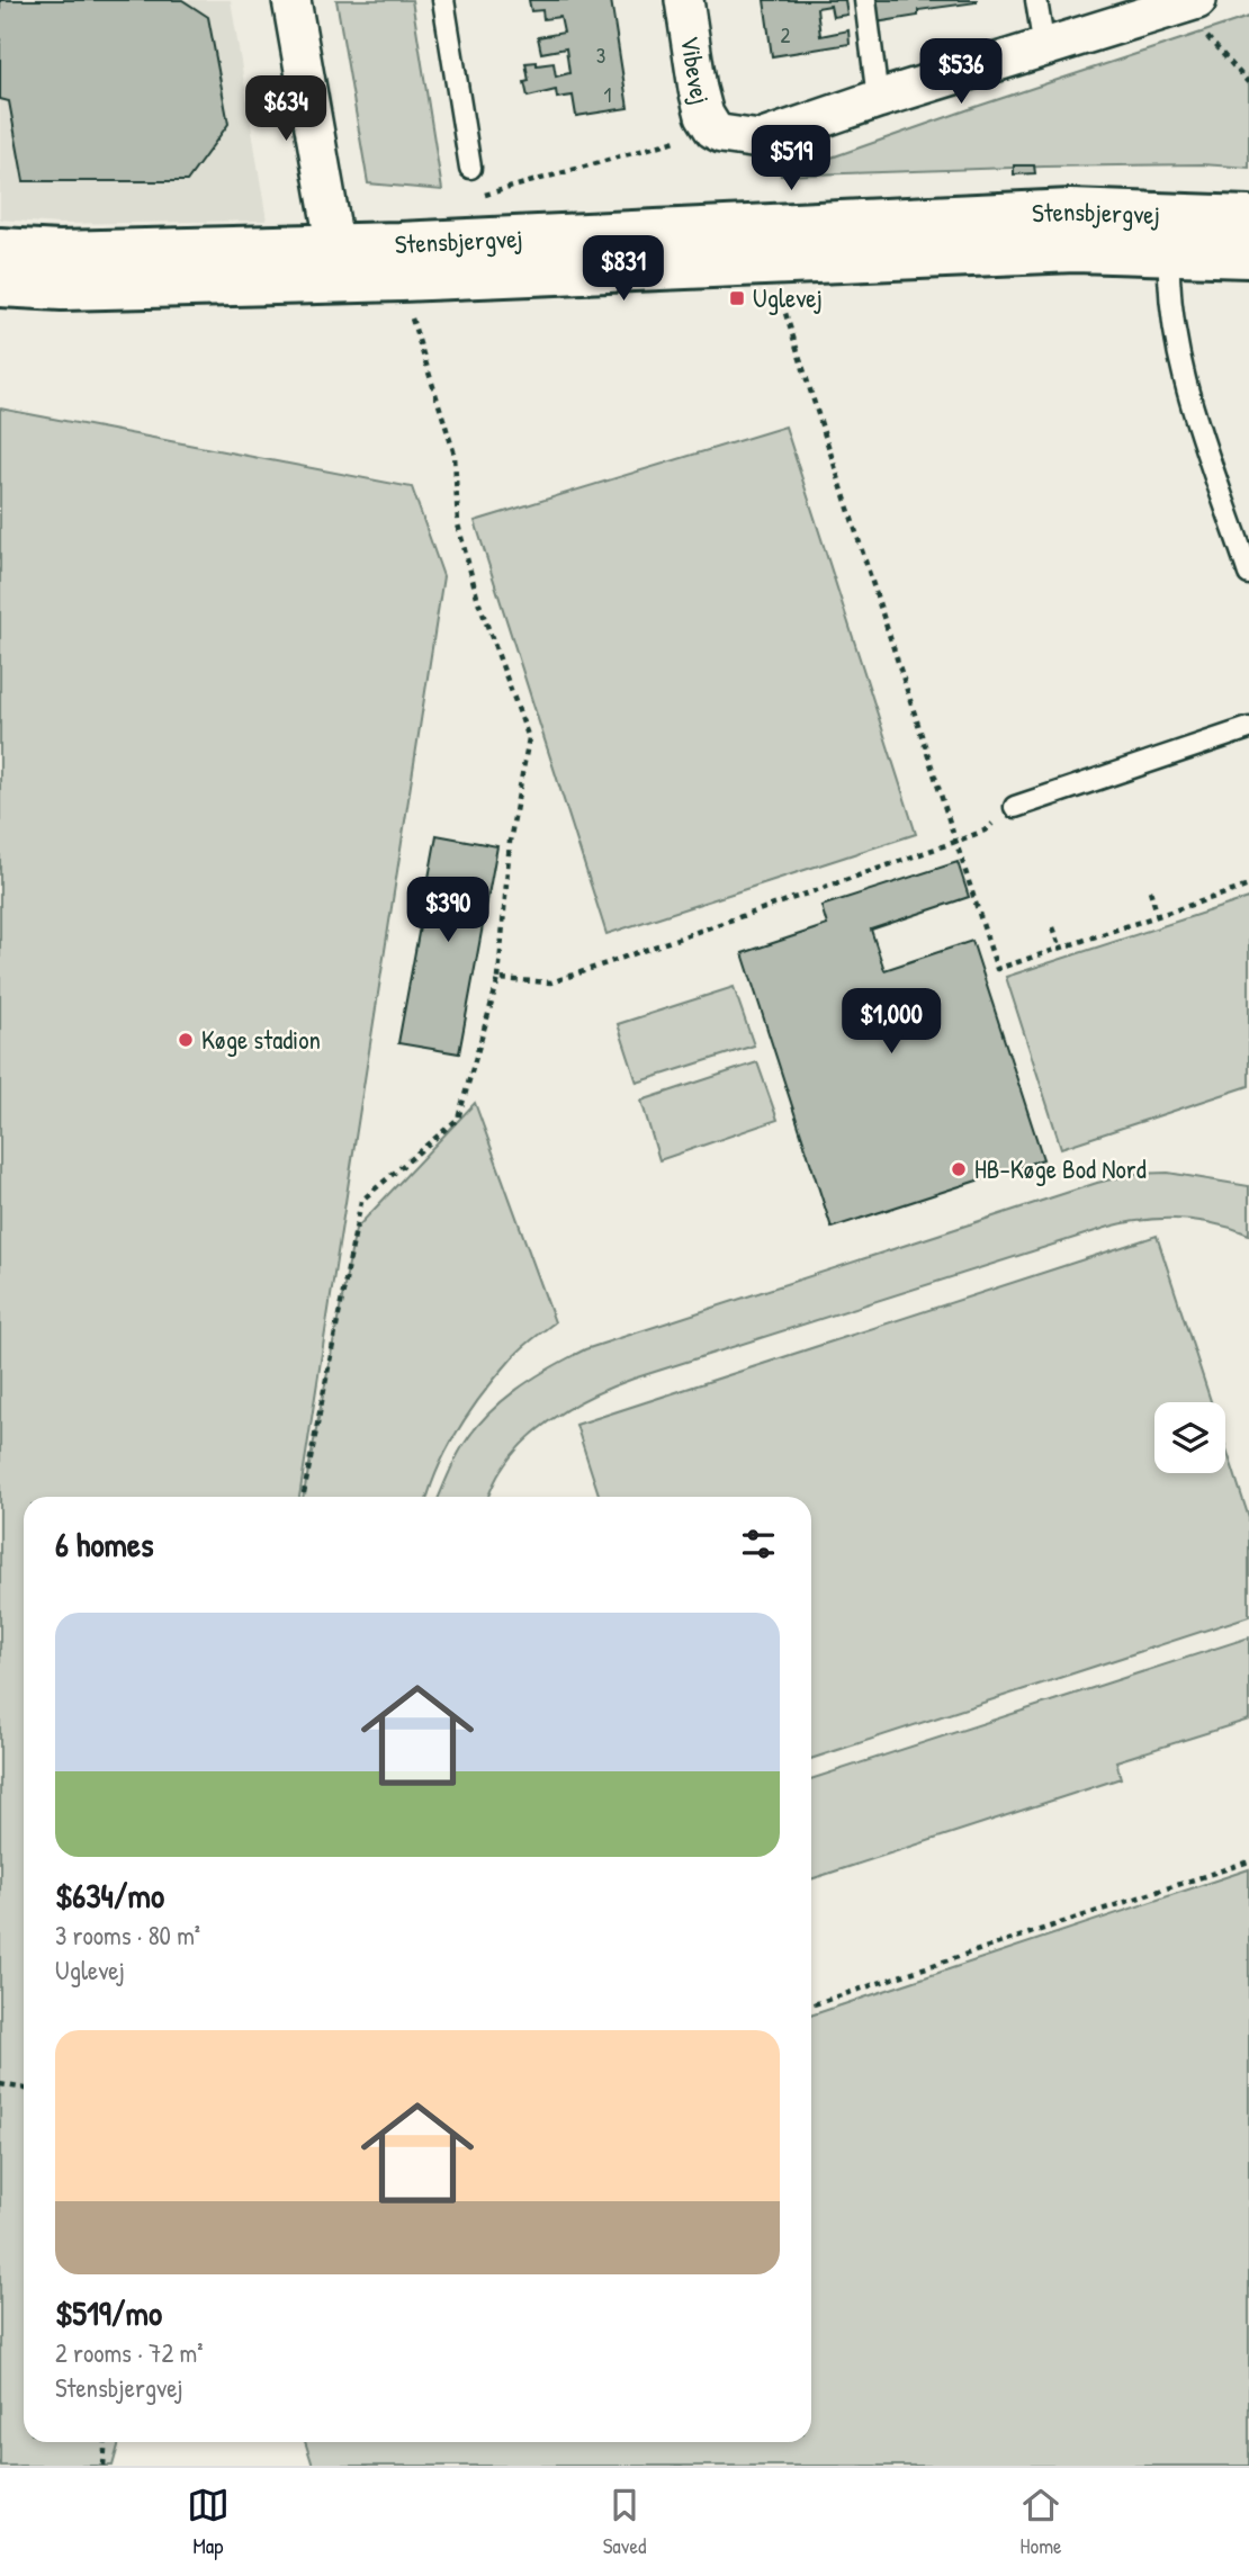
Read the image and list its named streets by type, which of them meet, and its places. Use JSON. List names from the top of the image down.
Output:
{
  "streets": {
    "street": ["Vibevej", "Stensbjergvej"]
  },
  "places": {
    "transit": ["Uglevej"],
    "other": ["Køge stadion", "HB-Køge Bod Nord"]
  },
  "house_numbers": ["2", "3", "1"],
  "page": {
    "price": [
      "$536",
      "$634",
      "$519",
      "$831",
      "$390",
      "$1,000"
    ],
    "heading": "6 homes",
    "list": [
      {
        "name": "$634/mo",
        "note": "3 rooms · 80 m² · Uglevej"
      },
      {
        "name": "$519/mo",
        "note": "2 rooms · 72 m² · Stensbjergvej"
      }
    ],
    "tabs": ["Map", "Saved", "Home"]
  }
}
